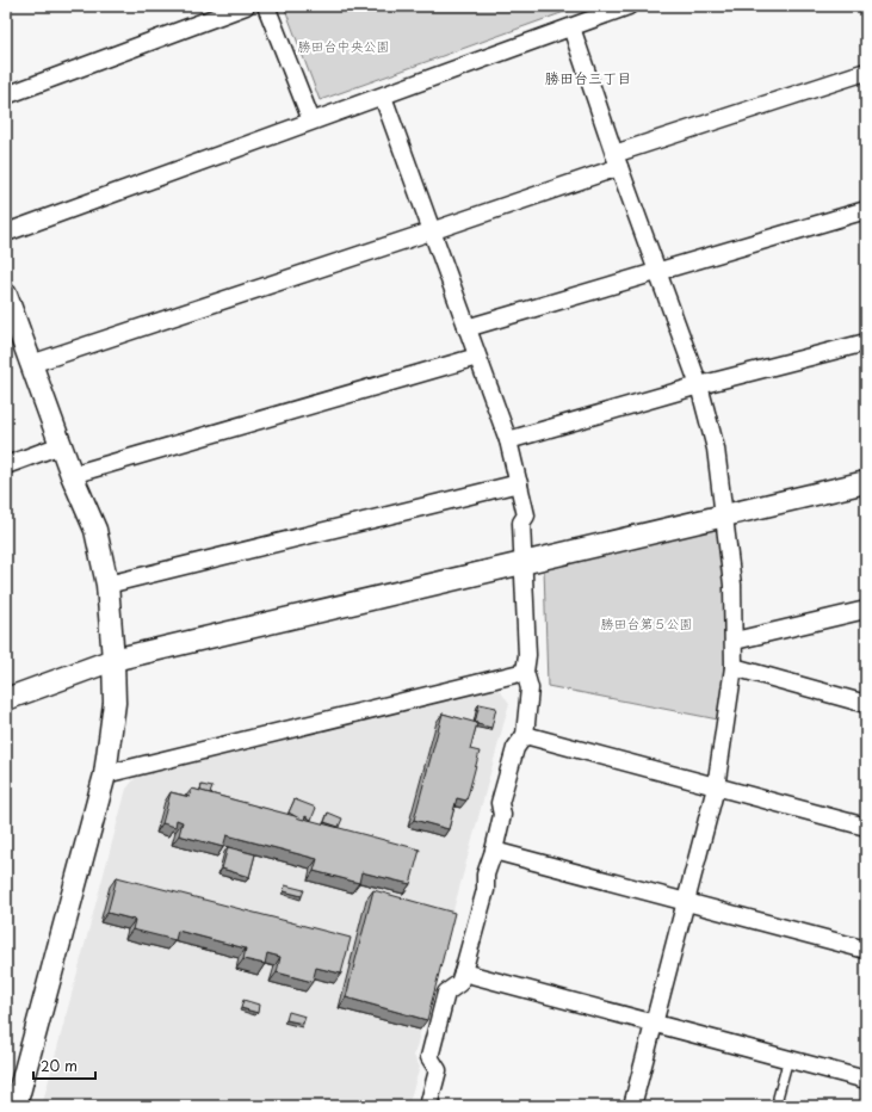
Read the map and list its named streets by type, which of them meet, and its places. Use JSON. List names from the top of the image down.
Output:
{
  "districts": ["勝田台三丁目"],
  "parks": ["勝田台中央公園", "勝田台第５公園"],
  "scale_bar": "20 m"
}
